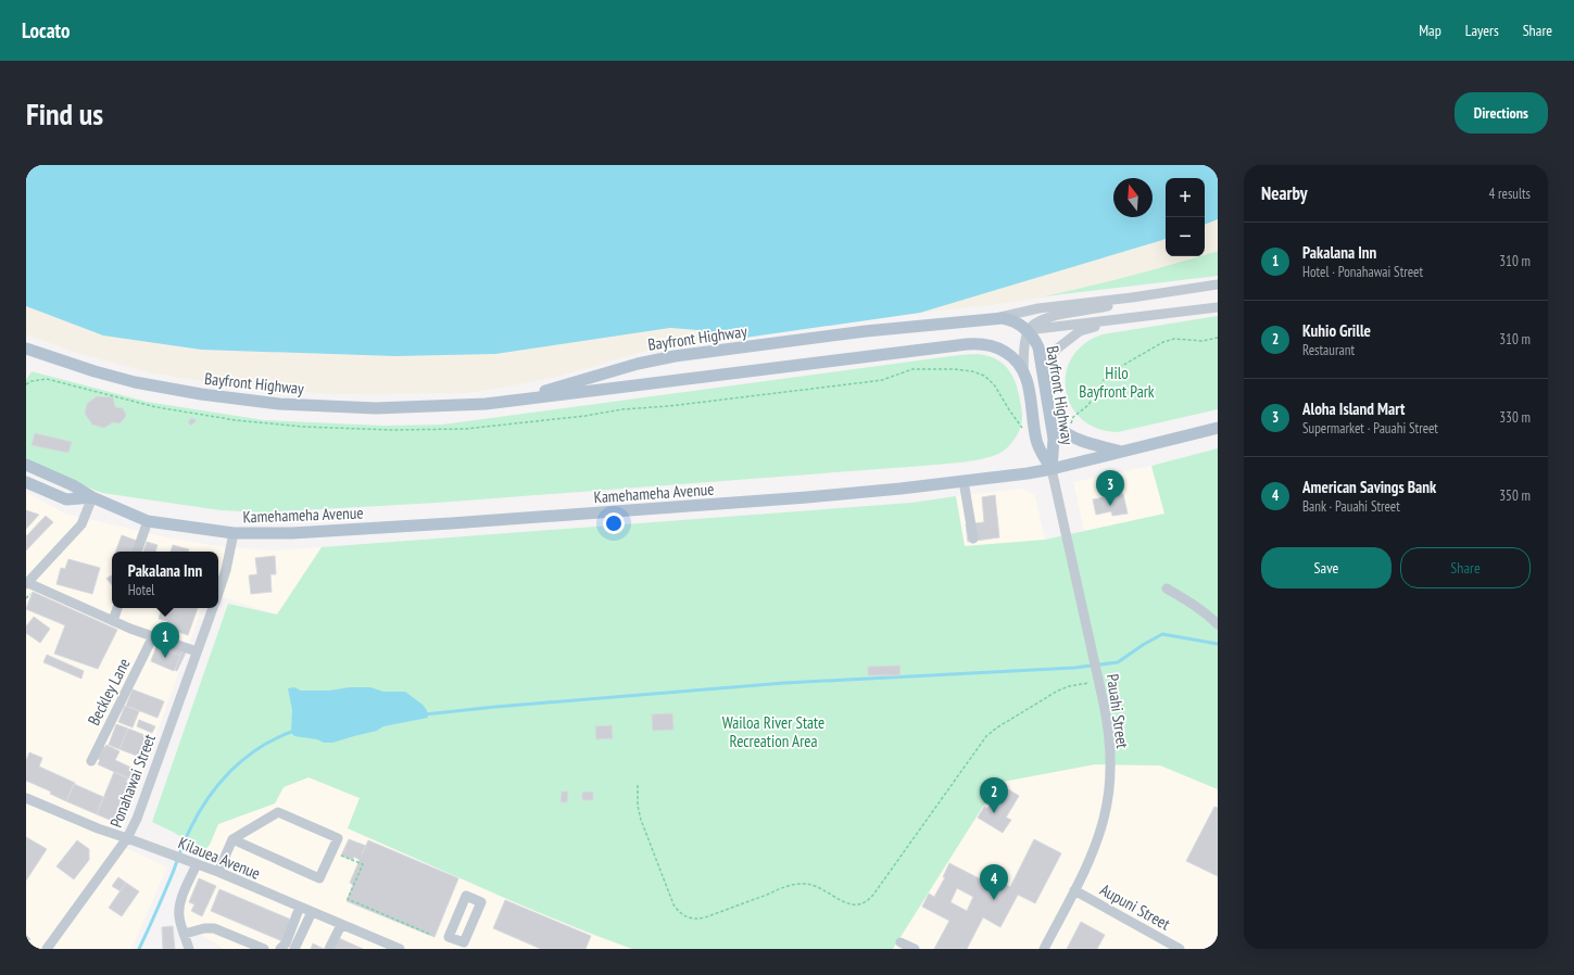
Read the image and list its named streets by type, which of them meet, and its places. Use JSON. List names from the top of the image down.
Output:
{
  "streets": {
    "main road": ["Bayfront Highway", "Kamehameha Avenue"],
    "street": [
      "Beckley Lane",
      "Pauahi Street",
      "Ponahawai Street",
      "Kilauea Avenue",
      "Aupuni Street"
    ]
  },
  "crossings": [
    ["Bayfront Highway", "Kamehameha Avenue"],
    ["Bayfront Highway", "Pauahi Street"],
    ["Kamehameha Avenue", "Pauahi Street"],
    ["Kamehameha Avenue", "Ponahawai Street"],
    ["Pauahi Street", "Aupuni Street"],
    ["Ponahawai Street", "Kilauea Avenue"]
  ],
  "parks": ["Hilo Bayfront Park", "Wailoa River State Recreation Area"],
  "north": "top",
  "page": {
    "header": "Locato",
    "nav": ["Map", "Layers", "Share"],
    "buttons": [
      "Directions",
      ["Save", "Share"]
    ],
    "title": "Find us",
    "heading": ["Nearby", "4 results"],
    "map_buttons": ["+", "−"],
    "list": [
      {
        "mark": "1",
        "name": "Pakalana Inn",
        "note": "Hotel · Ponahawai Street",
        "value": "310 m"
      },
      {
        "mark": "2",
        "name": "Kuhio Grille",
        "note": "Restaurant",
        "value": "310 m"
      },
      {
        "mark": "3",
        "name": "Aloha Island Mart",
        "note": "Supermarket · Pauahi Street",
        "value": "330 m"
      },
      {
        "mark": "4",
        "name": "American Savings Bank",
        "note": "Bank · Pauahi Street",
        "value": "350 m"
      }
    ],
    "pins": [
      "3",
      "1",
      "2",
      "4"
    ],
    "popup": ["Pakalana Inn", "Hotel"]
  }
}
